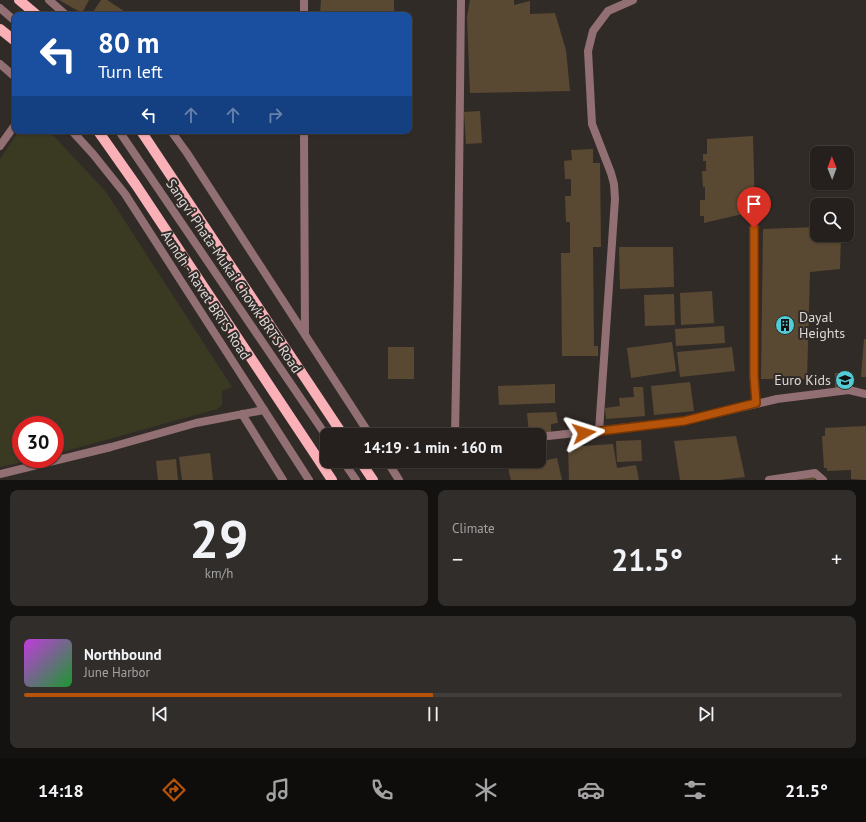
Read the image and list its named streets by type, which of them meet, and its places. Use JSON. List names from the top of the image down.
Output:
{
  "streets": {
    "street": ["Sangvi Phata-Mukai Chowk BRTS Road", "Aundh - Ravet BRTS Road"]
  },
  "places": {
    "building": ["Dayal Heights"],
    "school or university": ["Euro Kids"]
  },
  "north": "top",
  "page": {
    "turn": ["80 m", "Turn left"],
    "limit": "30",
    "trip": "14:19 · 1 min · 160 m",
    "tile": [
      ["29", "km/h"],
      "Climate"
    ],
    "heat": ["−", "21.5°", "+"],
    "song": ["Northbound", "June Harbor"],
    "tabs": ["14:18", "21.5°"]
  }
}
